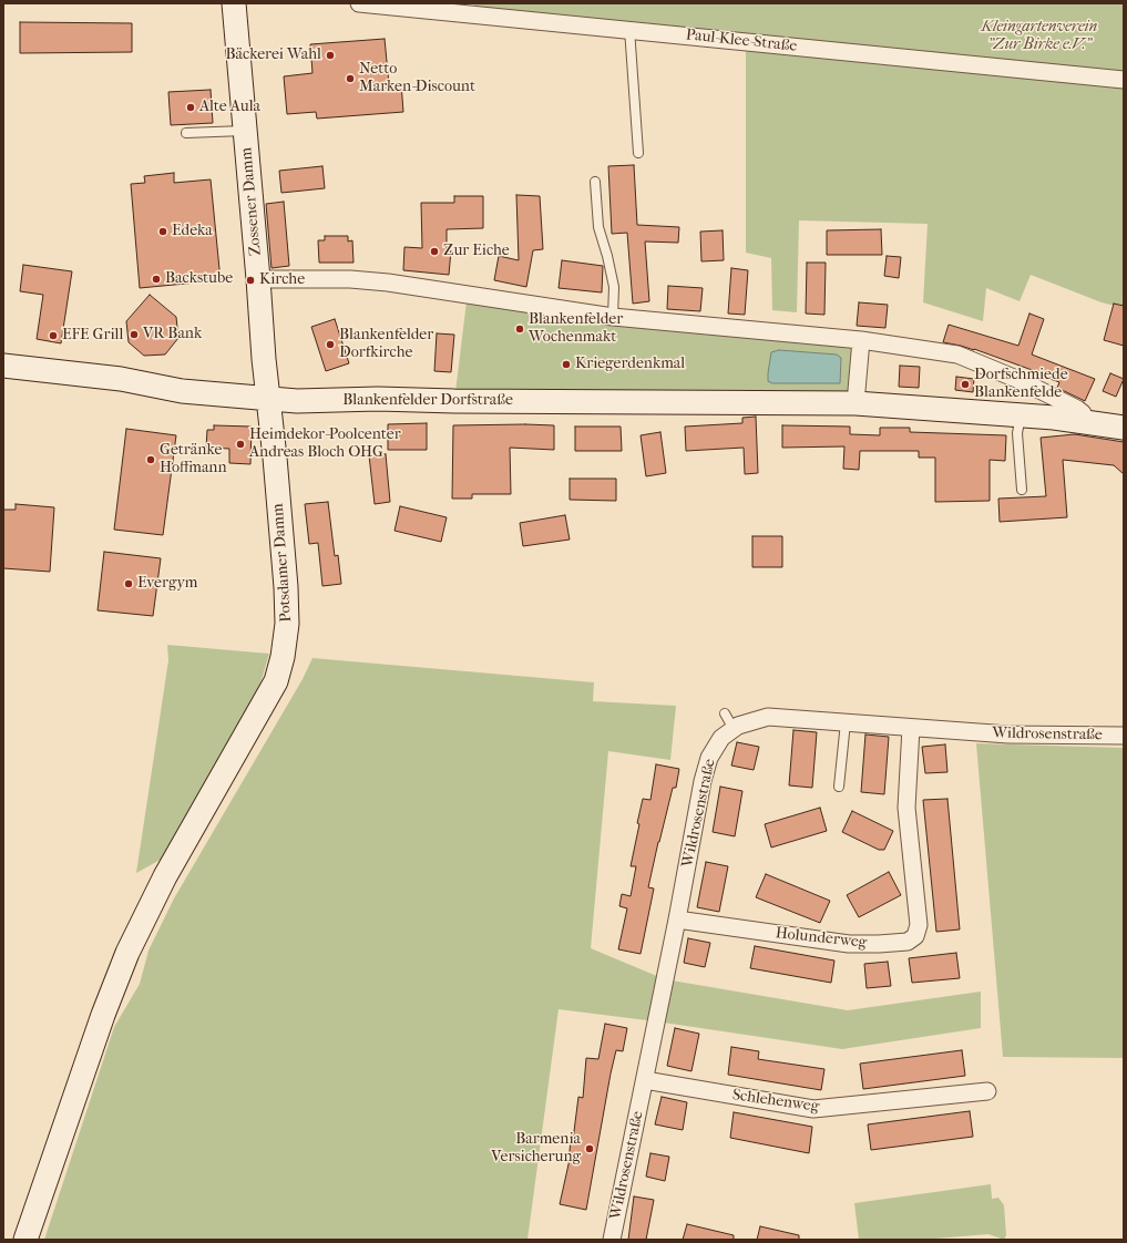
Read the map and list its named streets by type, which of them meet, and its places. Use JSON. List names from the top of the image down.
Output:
{
  "streets": {
    "main road": ["Zossener Damm", "Blankenfelder Dorfstraße", "Potsdamer Damm"],
    "street": [
      "Paul-Klee-Straße",
      "Wildrosenstraße",
      "Holunderweg",
      "Schlehenweg"
    ]
  },
  "crossings": [
    ["Zossener Damm", "Blankenfelder Dorfstraße"],
    ["Zossener Damm", "Potsdamer Damm"],
    ["Blankenfelder Dorfstraße", "Potsdamer Damm"],
    ["Wildrosenstraße", "Holunderweg"],
    ["Wildrosenstraße", "Schlehenweg"]
  ],
  "parks": ["Kleingartenverein \"Zur Birke e.V.\""],
  "places": [
    "Bäckerei Wahl",
    "Netto Marken-Discount",
    "Alte Aula",
    "Edeka",
    "Zur Eiche",
    "Backstube",
    "Kirche",
    "Blankenfelder Wochenmakt",
    "VR Bank",
    "EFE Grill",
    "Blankenfelder Dorfkirche",
    "Kriegerdenkmal",
    "Dorfschmiede Blankenfelde",
    "Heimdekor-Poolcenter Andreas Bloch OHG",
    "Getränke Hoffmann",
    "Evergym",
    "Barmenia Versicherung"
  ]
}
